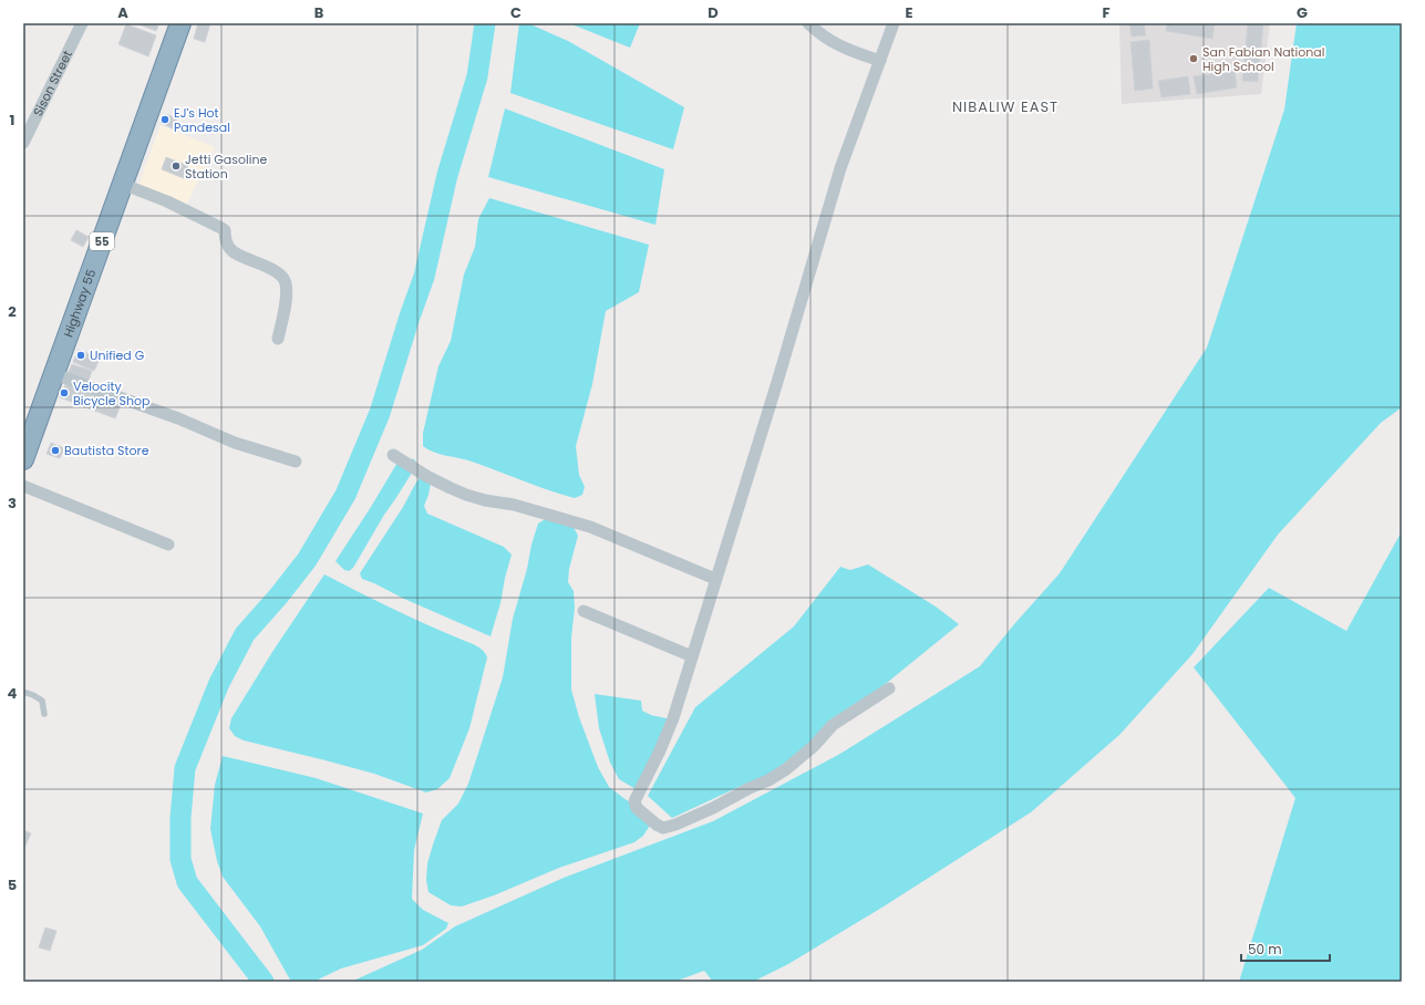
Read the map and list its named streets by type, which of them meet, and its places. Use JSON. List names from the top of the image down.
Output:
{
  "streets": {
    "highway": ["55", "Highway 55"],
    "street": ["Sison Street"]
  },
  "districts": ["NIBALIW EAST"],
  "places": [
    "San Fabian National High School",
    "EJ's Hot Pandesal",
    "Jetti Gasoline Station",
    "Unified G",
    "Velocity Bicycle Shop",
    "Bautista Store"
  ],
  "scale_bar": "50 m",
  "grid": {
    "columns": [
      "A",
      "B",
      "C",
      "D",
      "E",
      "F",
      "G"
    ],
    "rows": [
      "1",
      "2",
      "3",
      "4",
      "5"
    ]
  }
}
